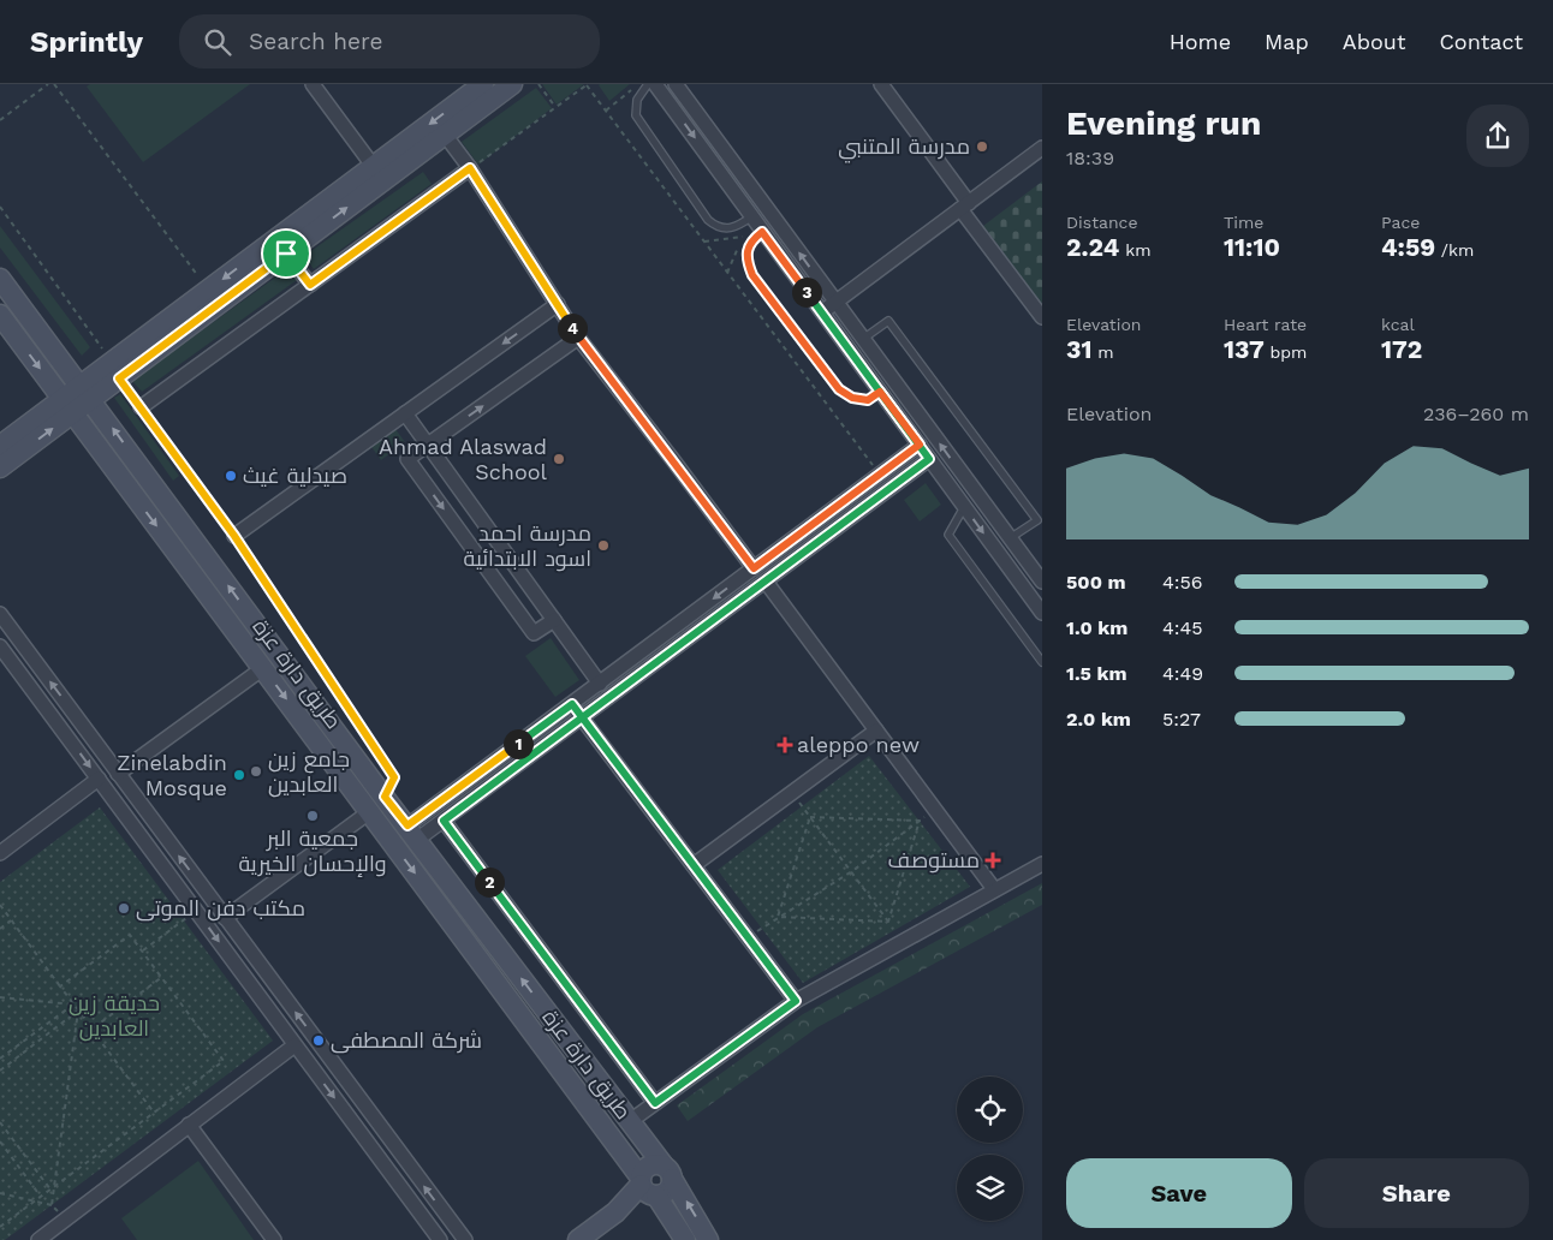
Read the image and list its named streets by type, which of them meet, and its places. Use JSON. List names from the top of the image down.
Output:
{
  "streets": {
    "main road": ["طريق دارة عزة"]
  },
  "parks": ["حديقة زين العابدين"],
  "places": {
    "other": [
      "مدرسة المتنبي",
      "Ahmad Alaswad School",
      "صيدلية غيث",
      "مدرسة احمد اسود الابتدائية",
      "جامع زين العابدين",
      "Zinelabdin Mosque",
      "جمعية البر والإحسان الخيرية",
      "مكتب دفن الموتى",
      "شركة المصطفى"
    ],
    "health": ["aleppo new", "مستوصف"]
  },
  "page": {
    "header": "Sprintly",
    "search": "Search here",
    "nav": [
      "Home",
      "Map",
      "About",
      "Contact"
    ],
    "heading": ["Evening run", "18:39"],
    "stats": [
      ["Distance", "2.24 km"],
      ["Time", "11:10"],
      ["Pace", "4:59 /km"],
      ["Elevation", "31 m"],
      ["Heart rate", "137 bpm"],
      ["kcal", "172"]
    ],
    "pins": [
      "3",
      "4",
      "1",
      "2"
    ],
    "chart": ["Elevation", "236–260 m"],
    "list": [
      {
        "name": "500 m",
        "note": "4:56"
      },
      {
        "name": "1.0 km",
        "note": "4:45"
      },
      {
        "name": "1.5 km",
        "note": "4:49"
      },
      {
        "name": "2.0 km",
        "note": "5:27"
      }
    ],
    "buttons": ["Save", "Share"]
  }
}
